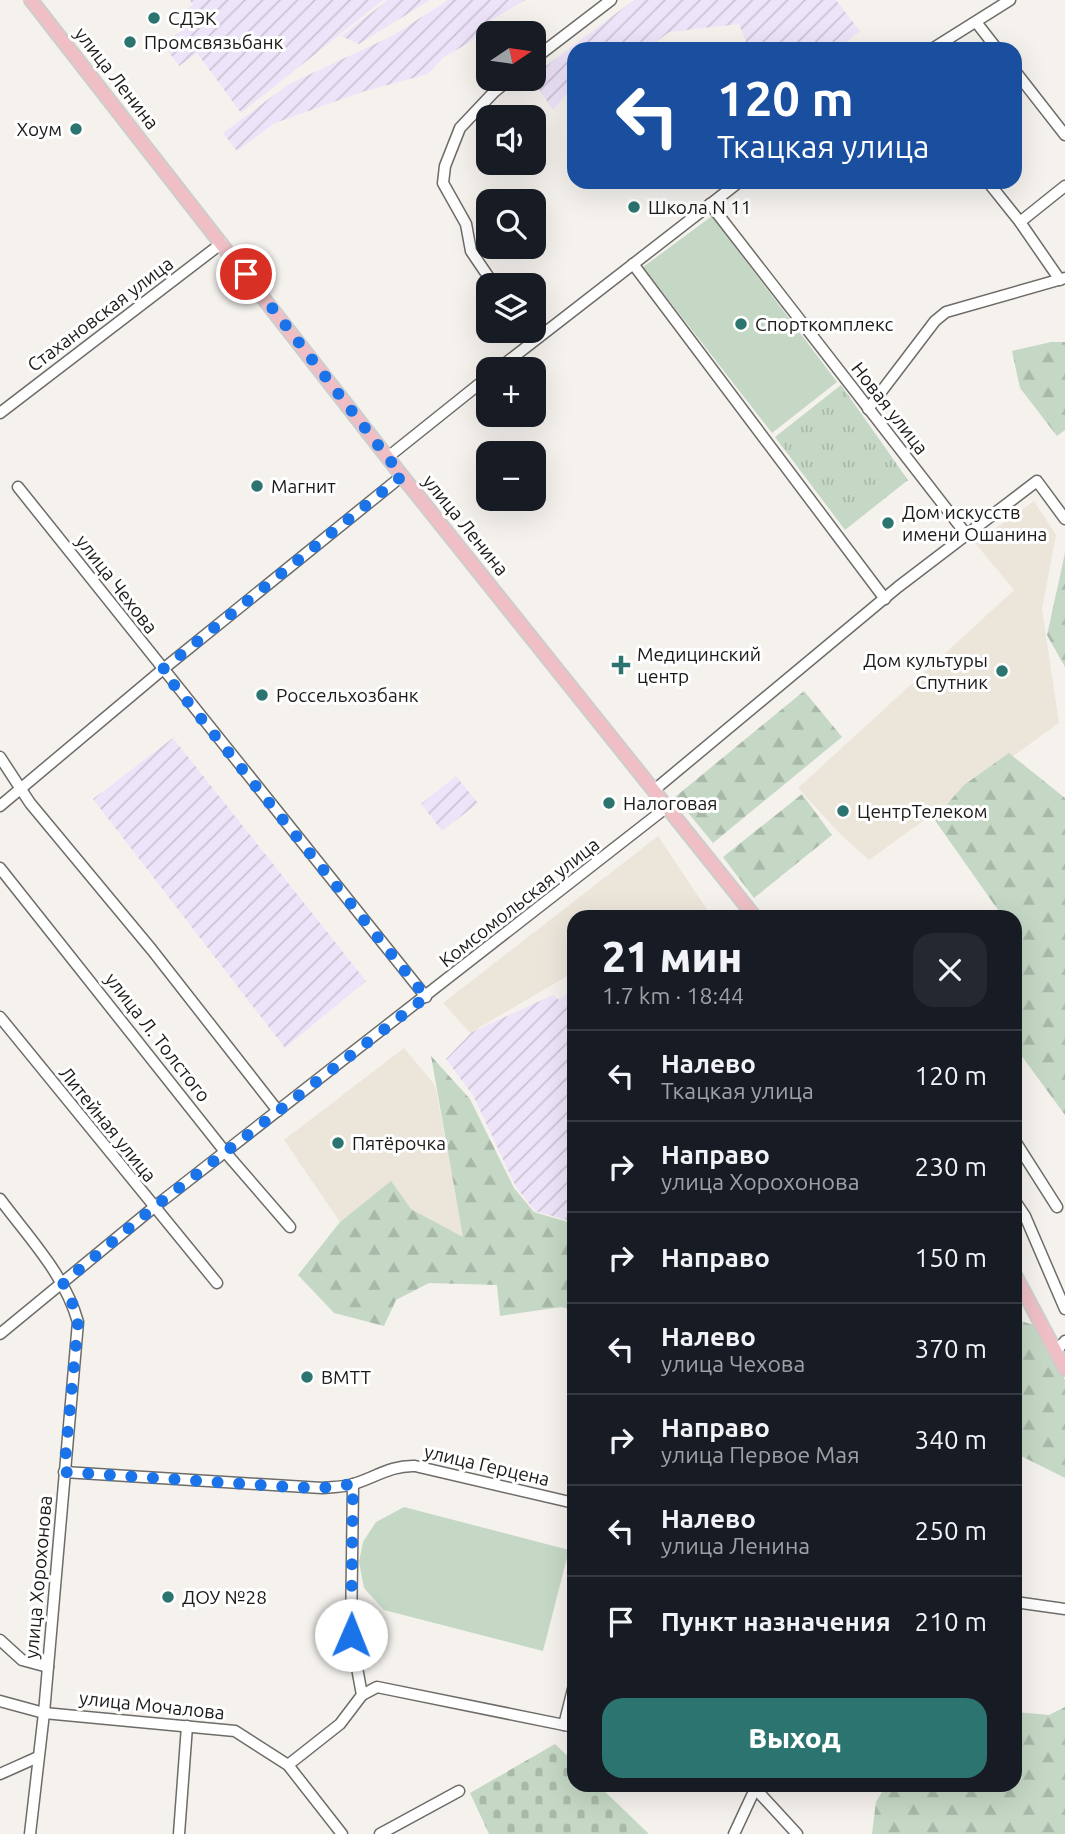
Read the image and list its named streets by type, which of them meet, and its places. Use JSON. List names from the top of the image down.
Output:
{
  "streets": {
    "main road": ["улица Ленина"],
    "street": [
      "Стахановская улица",
      "Новая улица",
      "улица Чехова",
      "Комсомольская улица",
      "улица Л. Толстого",
      "Литейная улица",
      "улица Герцена",
      "улица Хорохонова",
      "улица Мочалова"
    ]
  },
  "crossings": [
    ["улица Ленина", "Стахановская улица"],
    ["улица Ленина", "Комсомольская улица"],
    ["улица Чехова", "Комсомольская улица"],
    ["Комсомольская улица", "улица Л. Толстого"],
    ["Комсомольская улица", "Литейная улица"],
    ["Комсомольская улица", "улица Хорохонова"],
    ["улица Герцена", "улица Хорохонова"],
    ["улица Хорохонова", "улица Мочалова"]
  ],
  "places": {
    "other": [
      "СДЭК",
      "Промсвязьбанк",
      "Хоум",
      "Школа N 11",
      "Спорткомплекс",
      "Магнит",
      "Дом искусств имени Ошанина",
      "Дом культуры Спутник",
      "Россельхозбанк",
      "Налоговая",
      "ЦентрТелеком",
      "Пятёрочка",
      "ВМТТ",
      "ДОУ №28"
    ],
    "health": ["Медицинский центр"]
  },
  "north": "right",
  "page": {
    "map_buttons": ["+", "−"],
    "turn": ["120 m", "Ткацкая улица"],
    "heading": ["21 мин", "1.7 km · 18:44"],
    "list": [
      {
        "name": "Налево",
        "note": "Ткацкая улица",
        "value": "120 m"
      },
      {
        "name": "Направо",
        "note": "улица Хорохонова",
        "value": "230 m"
      },
      {
        "name": "Направо",
        "value": "150 m"
      },
      {
        "name": "Налево",
        "note": "улица Чехова",
        "value": "370 m"
      },
      {
        "name": "Направо",
        "note": "улица Первое Мая",
        "value": "340 m"
      },
      {
        "name": "Налево",
        "note": "улица Ленина",
        "value": "250 m"
      },
      {
        "name": "Пункт назначения",
        "value": "210 m"
      }
    ],
    "buttons": "Выход"
  }
}
